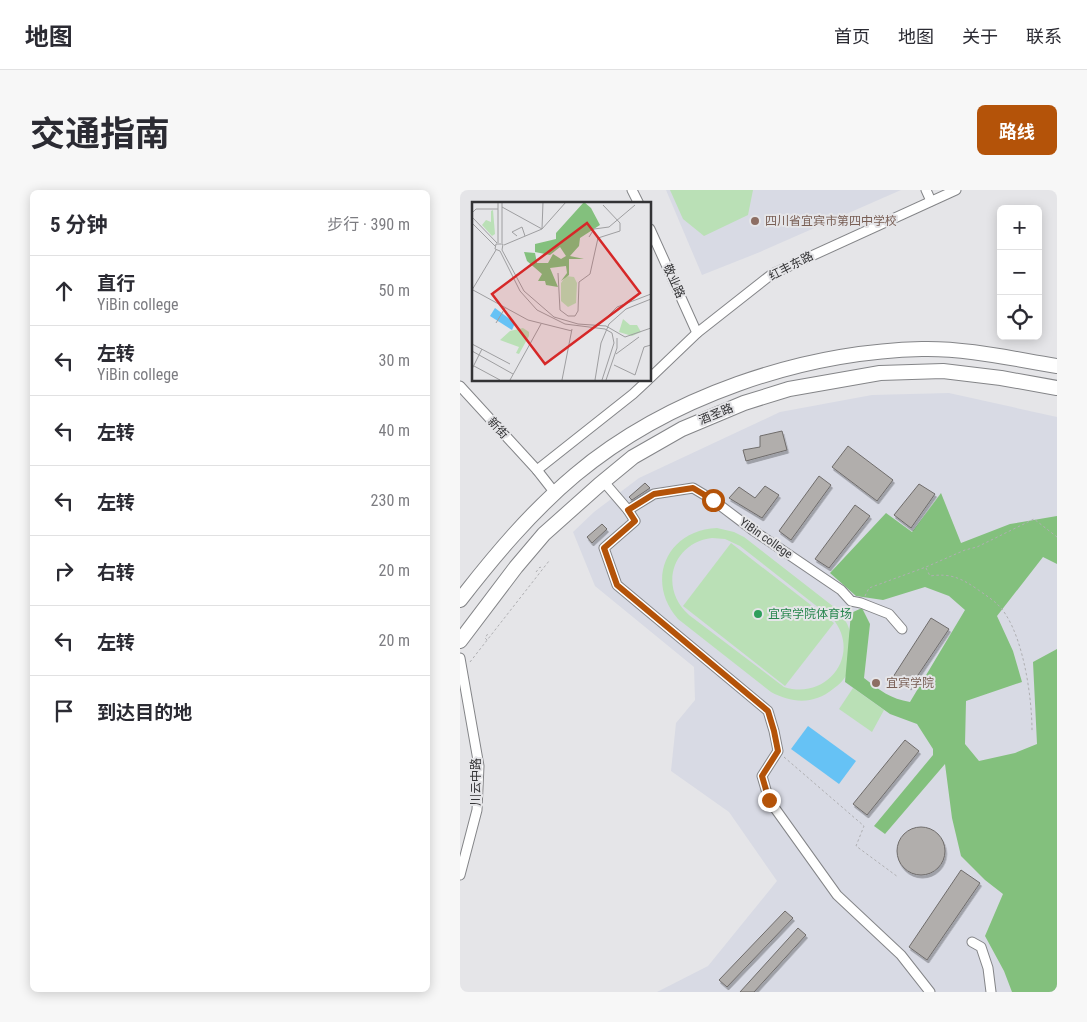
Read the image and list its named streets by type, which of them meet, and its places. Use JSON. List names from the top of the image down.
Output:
{
  "streets": {
    "highway": ["酒圣路"],
    "street": [
      "红丰东路",
      "敬业路",
      "新街",
      "YiBin college",
      "川云中路"
    ]
  },
  "crossings": [
    ["红丰东路", "敬业路"],
    ["红丰东路", "新街"],
    ["酒圣路", "新街"]
  ],
  "places": ["四川省宜宾市第四中学校", "宜宾学院体育场", "宜宾学院"],
  "page": {
    "header": "地图",
    "nav": [
      "首页",
      "地图",
      "关于",
      "联系"
    ],
    "title": "交通指南",
    "buttons": "路线",
    "heading": ["5 分钟", "步行 · 390 m"],
    "map_buttons": ["+", "−"],
    "list": [
      ["直行", "YiBin college", "50 m"],
      ["左转", "YiBin college", "30 m"],
      ["左转", "40 m"],
      ["左转", "230 m"],
      ["右转", "20 m"],
      ["左转", "20 m"],
      "到达目的地"
    ]
  }
}
